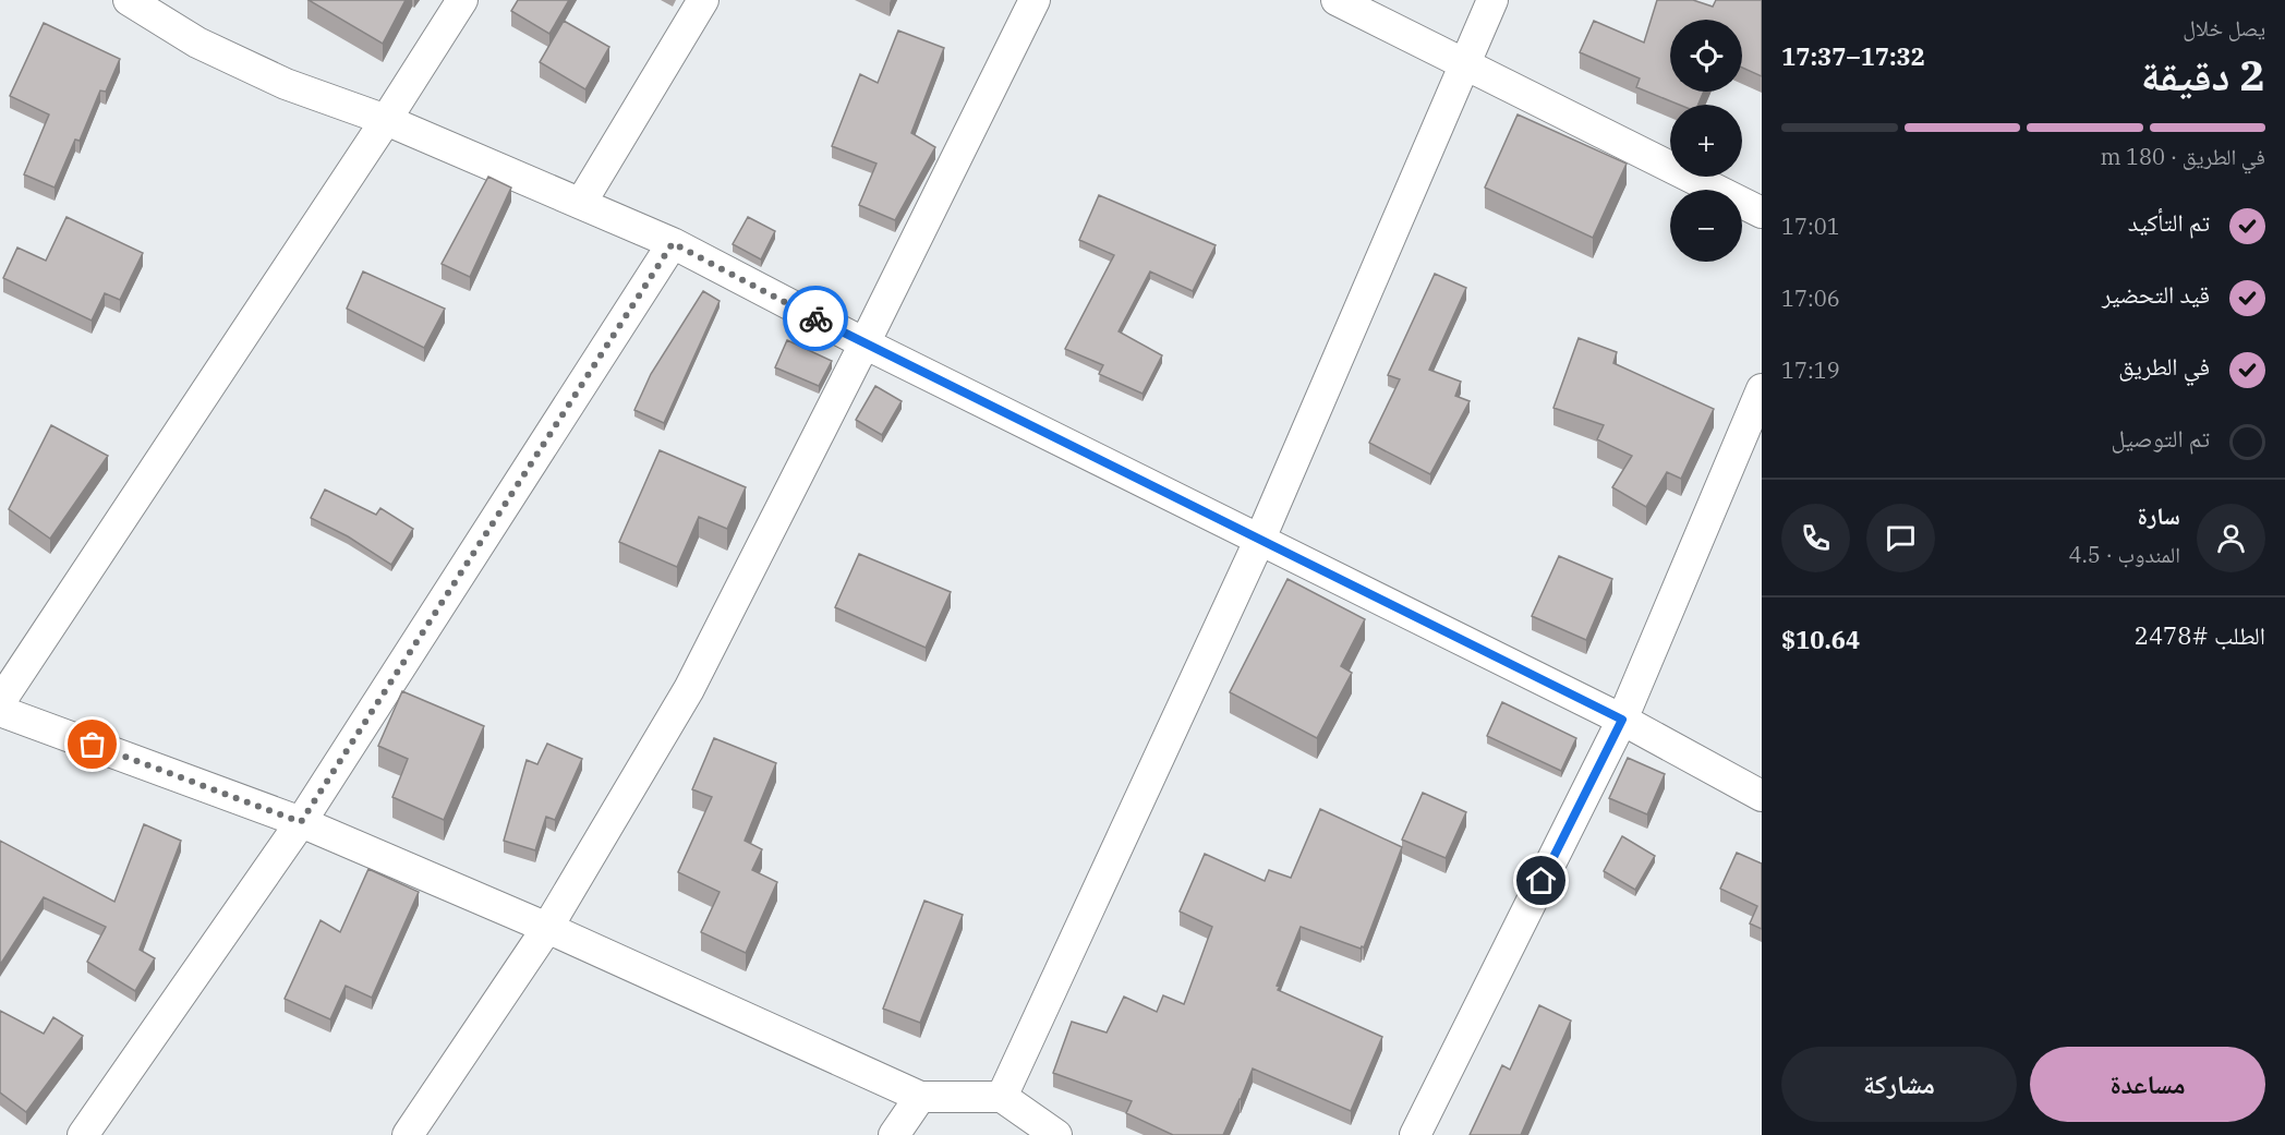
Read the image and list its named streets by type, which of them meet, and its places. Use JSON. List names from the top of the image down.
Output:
{
  "page": {
    "heading": ["2 دقيقة", "يصل خلال", "17:32–17:37"],
    "panel": [
      "سارة",
      "المندوب · 4.5",
      "الطلب #2478",
      "$10.64"
    ],
    "map_buttons": ["+", "−"],
    "bar": "في الطريق · 180 m",
    "list": [
      ["تم التأكيد", "17:01"],
      ["قيد التحضير", "17:06"],
      ["في الطريق", "17:19"],
      "تم التوصيل"
    ],
    "buttons": ["مساعدة", "مشاركة"]
  }
}
